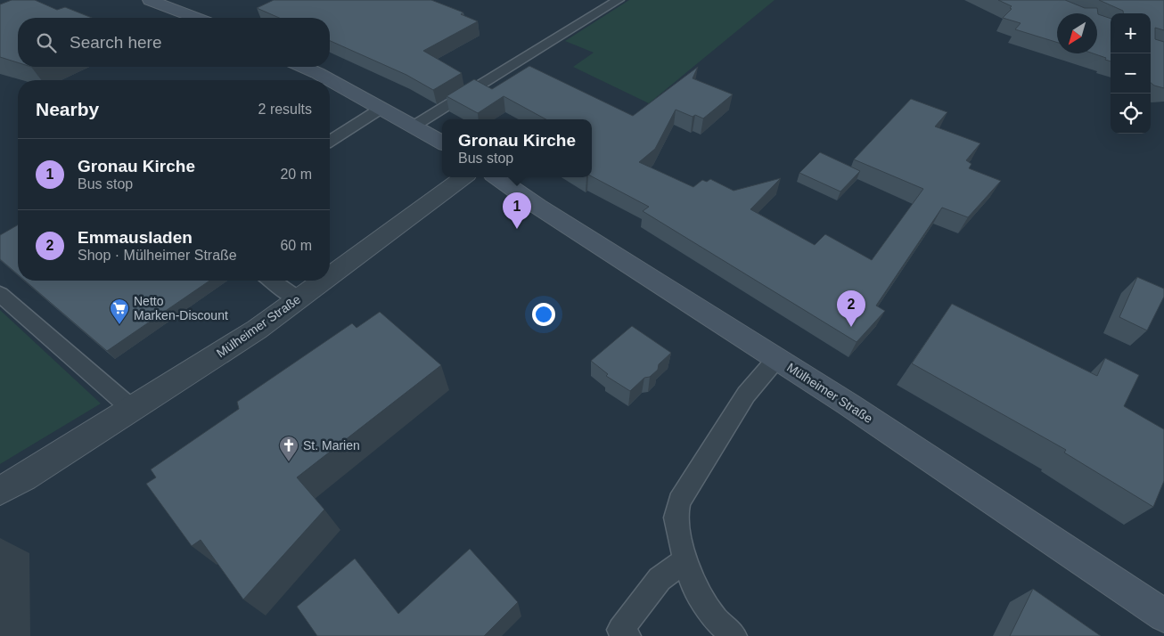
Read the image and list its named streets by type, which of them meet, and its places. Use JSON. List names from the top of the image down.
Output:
{
  "streets": {
    "main road": ["Mülheimer Straße"]
  },
  "places": {
    "supermarket": ["Netto Marken-Discount"],
    "church": ["St. Marien"]
  },
  "north": "bottom left",
  "page": {
    "map_buttons": ["+", "−"],
    "search": "Search here",
    "heading": ["Nearby", "2 results"],
    "popup": ["Gronau Kirche", "Bus stop"],
    "list": [
      {
        "mark": "1",
        "name": "Gronau Kirche",
        "note": "Bus stop",
        "value": "20 m"
      },
      {
        "mark": "2",
        "name": "Emmausladen",
        "note": "Shop · Mülheimer Straße",
        "value": "60 m"
      }
    ],
    "pins": ["1", "2"]
  }
}
